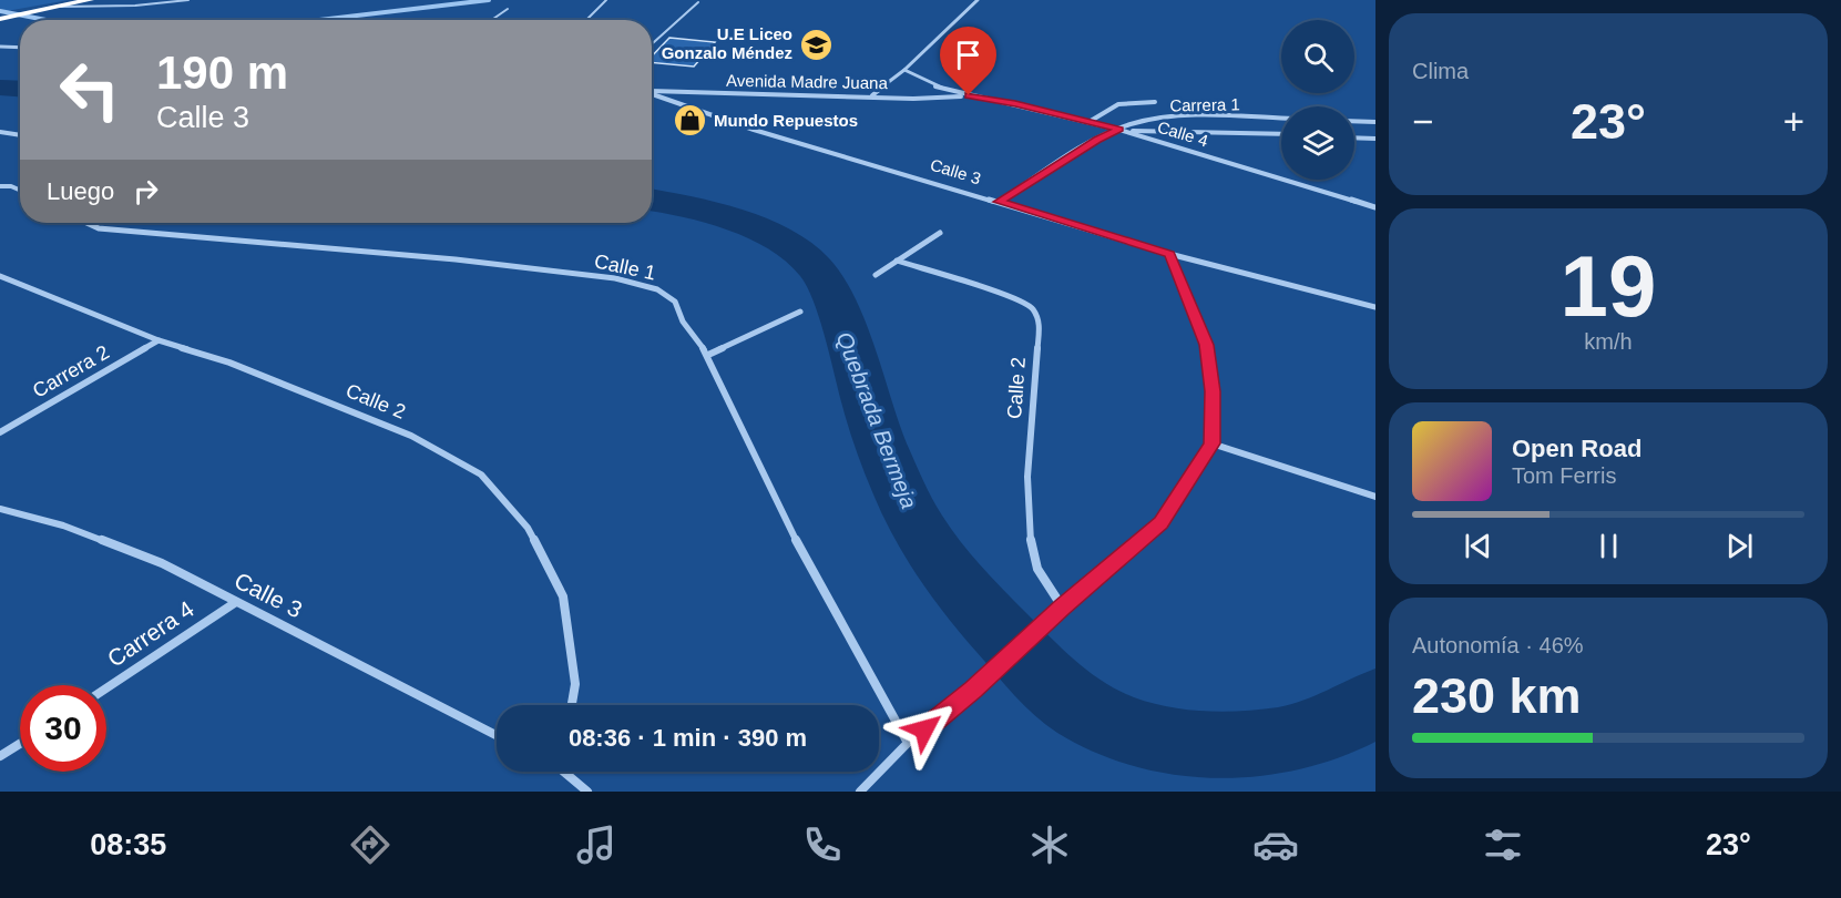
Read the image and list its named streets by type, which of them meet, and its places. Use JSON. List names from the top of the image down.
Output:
{
  "streets": {
    "street": [
      "Avenida Madre Juana",
      "Carrera 1",
      "Calle 4",
      "Calle 3",
      "Calle 1",
      "Carrera 2",
      "Calle 2",
      "Carrera 4"
    ]
  },
  "crossings": [
    ["Avenida Madre Juana", "Calle 4"],
    ["Carrera 1", "Calle 4"],
    ["Carrera 1", "Calle 3"],
    ["Calle 3", "Carrera 4"],
    ["Carrera 2", "Calle 2"]
  ],
  "water": ["Quebrada Bermeja"],
  "places": {
    "school or university": ["U.E Liceo Gonzalo Méndez"],
    "shop": ["Mundo Repuestos"]
  },
  "page": {
    "tile": [
      "Clima",
      ["19", "km/h"],
      ["Autonomía · 46%", "230 km"]
    ],
    "turn": ["190 m", "Calle 3"],
    "heat": ["−", "23°", "+"],
    "then": "Luego",
    "song": ["Open Road", "Tom Ferris"],
    "limit": "30",
    "trip": "08:36 · 1 min · 390 m",
    "tabs": ["08:35", "23°"]
  }
}
